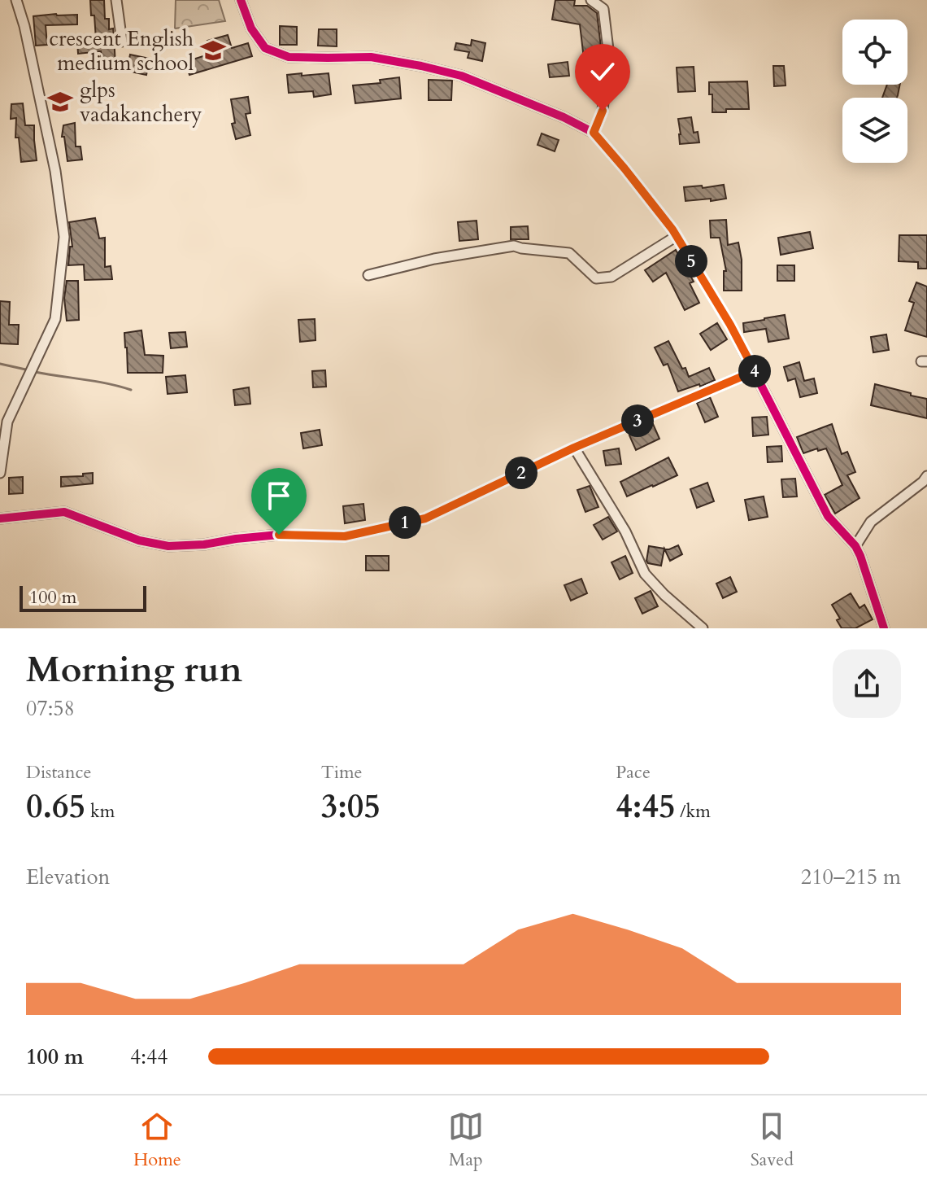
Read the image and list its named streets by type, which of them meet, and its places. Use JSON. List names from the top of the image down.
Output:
{
  "places": {
    "school or university": ["crescent English medium school", "glps vadakanchery"]
  },
  "scale_bar": "100 m",
  "page": {
    "pins": [
      "5",
      "4",
      "3",
      "2",
      "1"
    ],
    "scale": "100 m",
    "heading": ["Morning run", "07:58"],
    "stats": [
      ["Distance", "0.65 km"],
      ["Time", "3:05"],
      ["Pace", "4:45 /km"]
    ],
    "chart": ["Elevation", "210–215 m"],
    "list": [
      {
        "name": "100 m",
        "note": "4:44"
      }
    ],
    "tabs": ["Home", "Map", "Saved"]
  }
}
